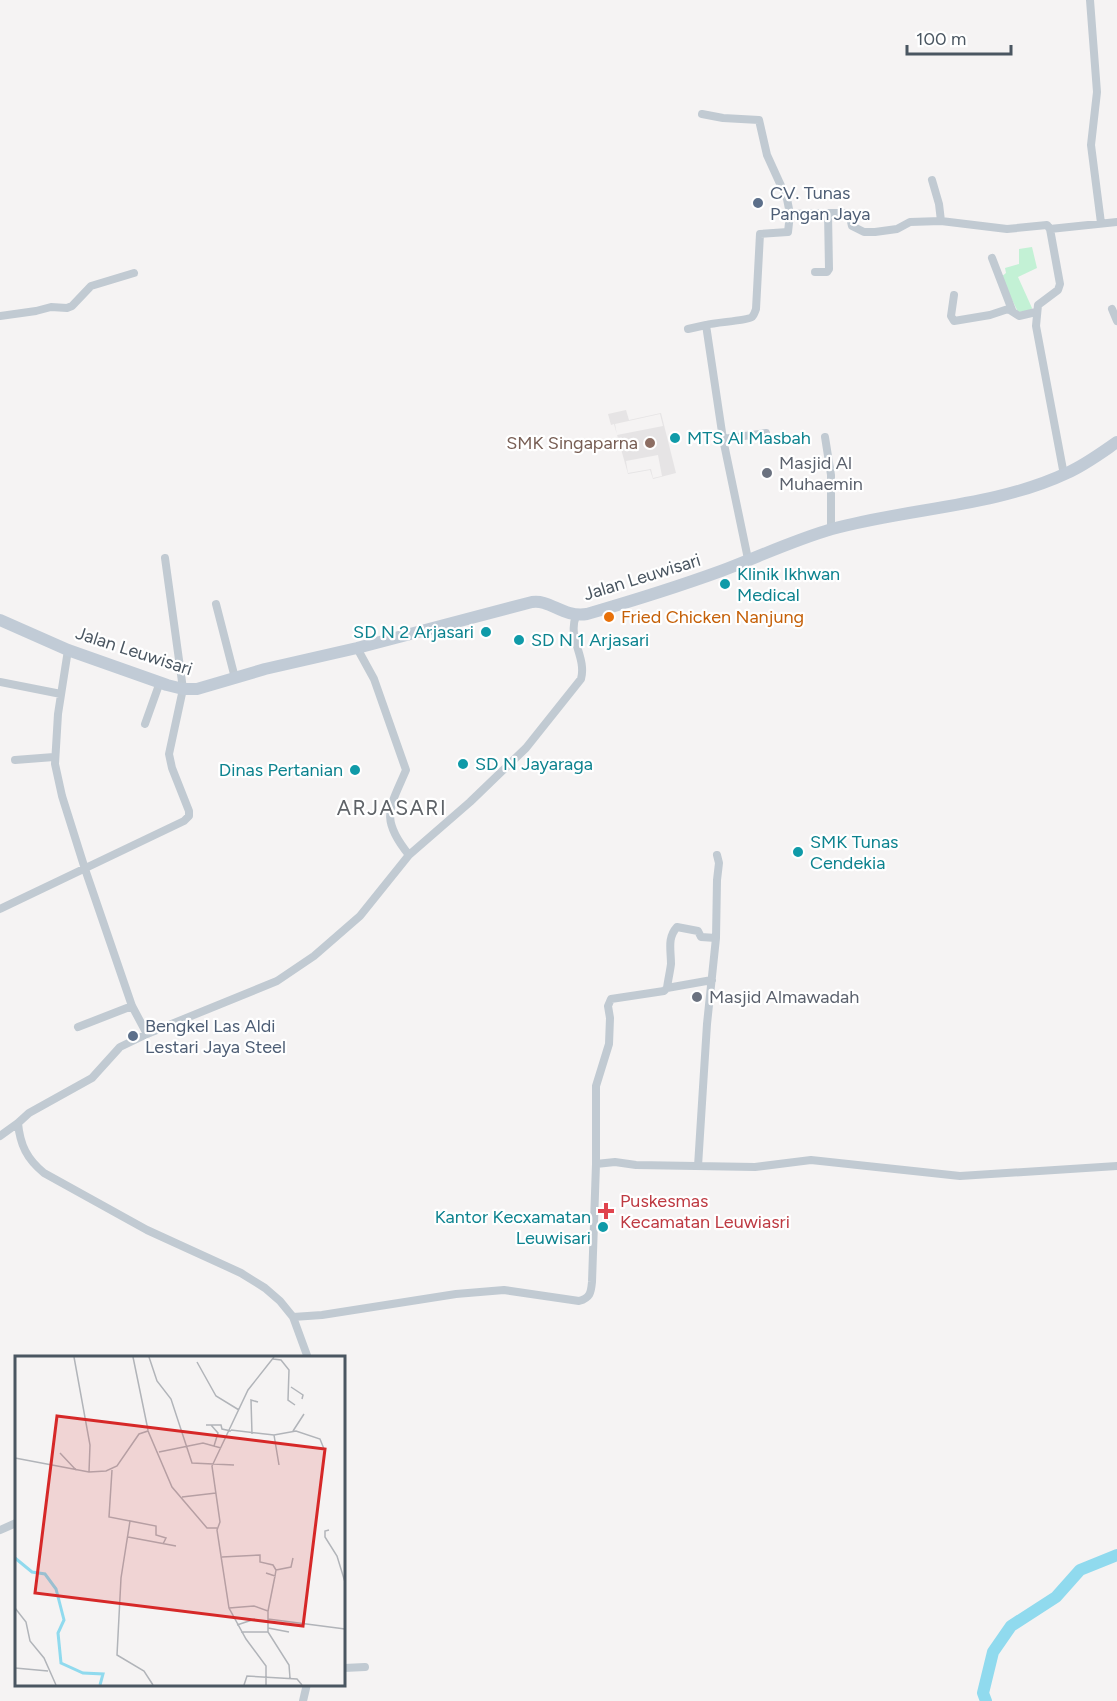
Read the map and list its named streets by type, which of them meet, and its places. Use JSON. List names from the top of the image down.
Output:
{
  "streets": {
    "main road": ["Jalan Leuwisari"]
  },
  "districts": ["ARJASARI"],
  "places": {
    "other": [
      "CV. Tunas Pangan Jaya",
      "MTS Al Masbah",
      "SMK Singaparna",
      "Masjid Al Muhaemin",
      "Klinik Ikhwan Medical",
      "Fried Chicken Nanjung",
      "SD N 2 Arjasari",
      "SD N 1 Arjasari",
      "SD N Jayaraga",
      "Dinas Pertanian",
      "SMK Tunas Cendekia",
      "Masjid Almawadah",
      "Bengkel Las Aldi Lestari Jaya Steel",
      "Kantor Kecxamatan Leuwisari"
    ],
    "health": ["Puskesmas Kecamatan Leuwiasri"]
  },
  "scale_bar": "100 m"
}
